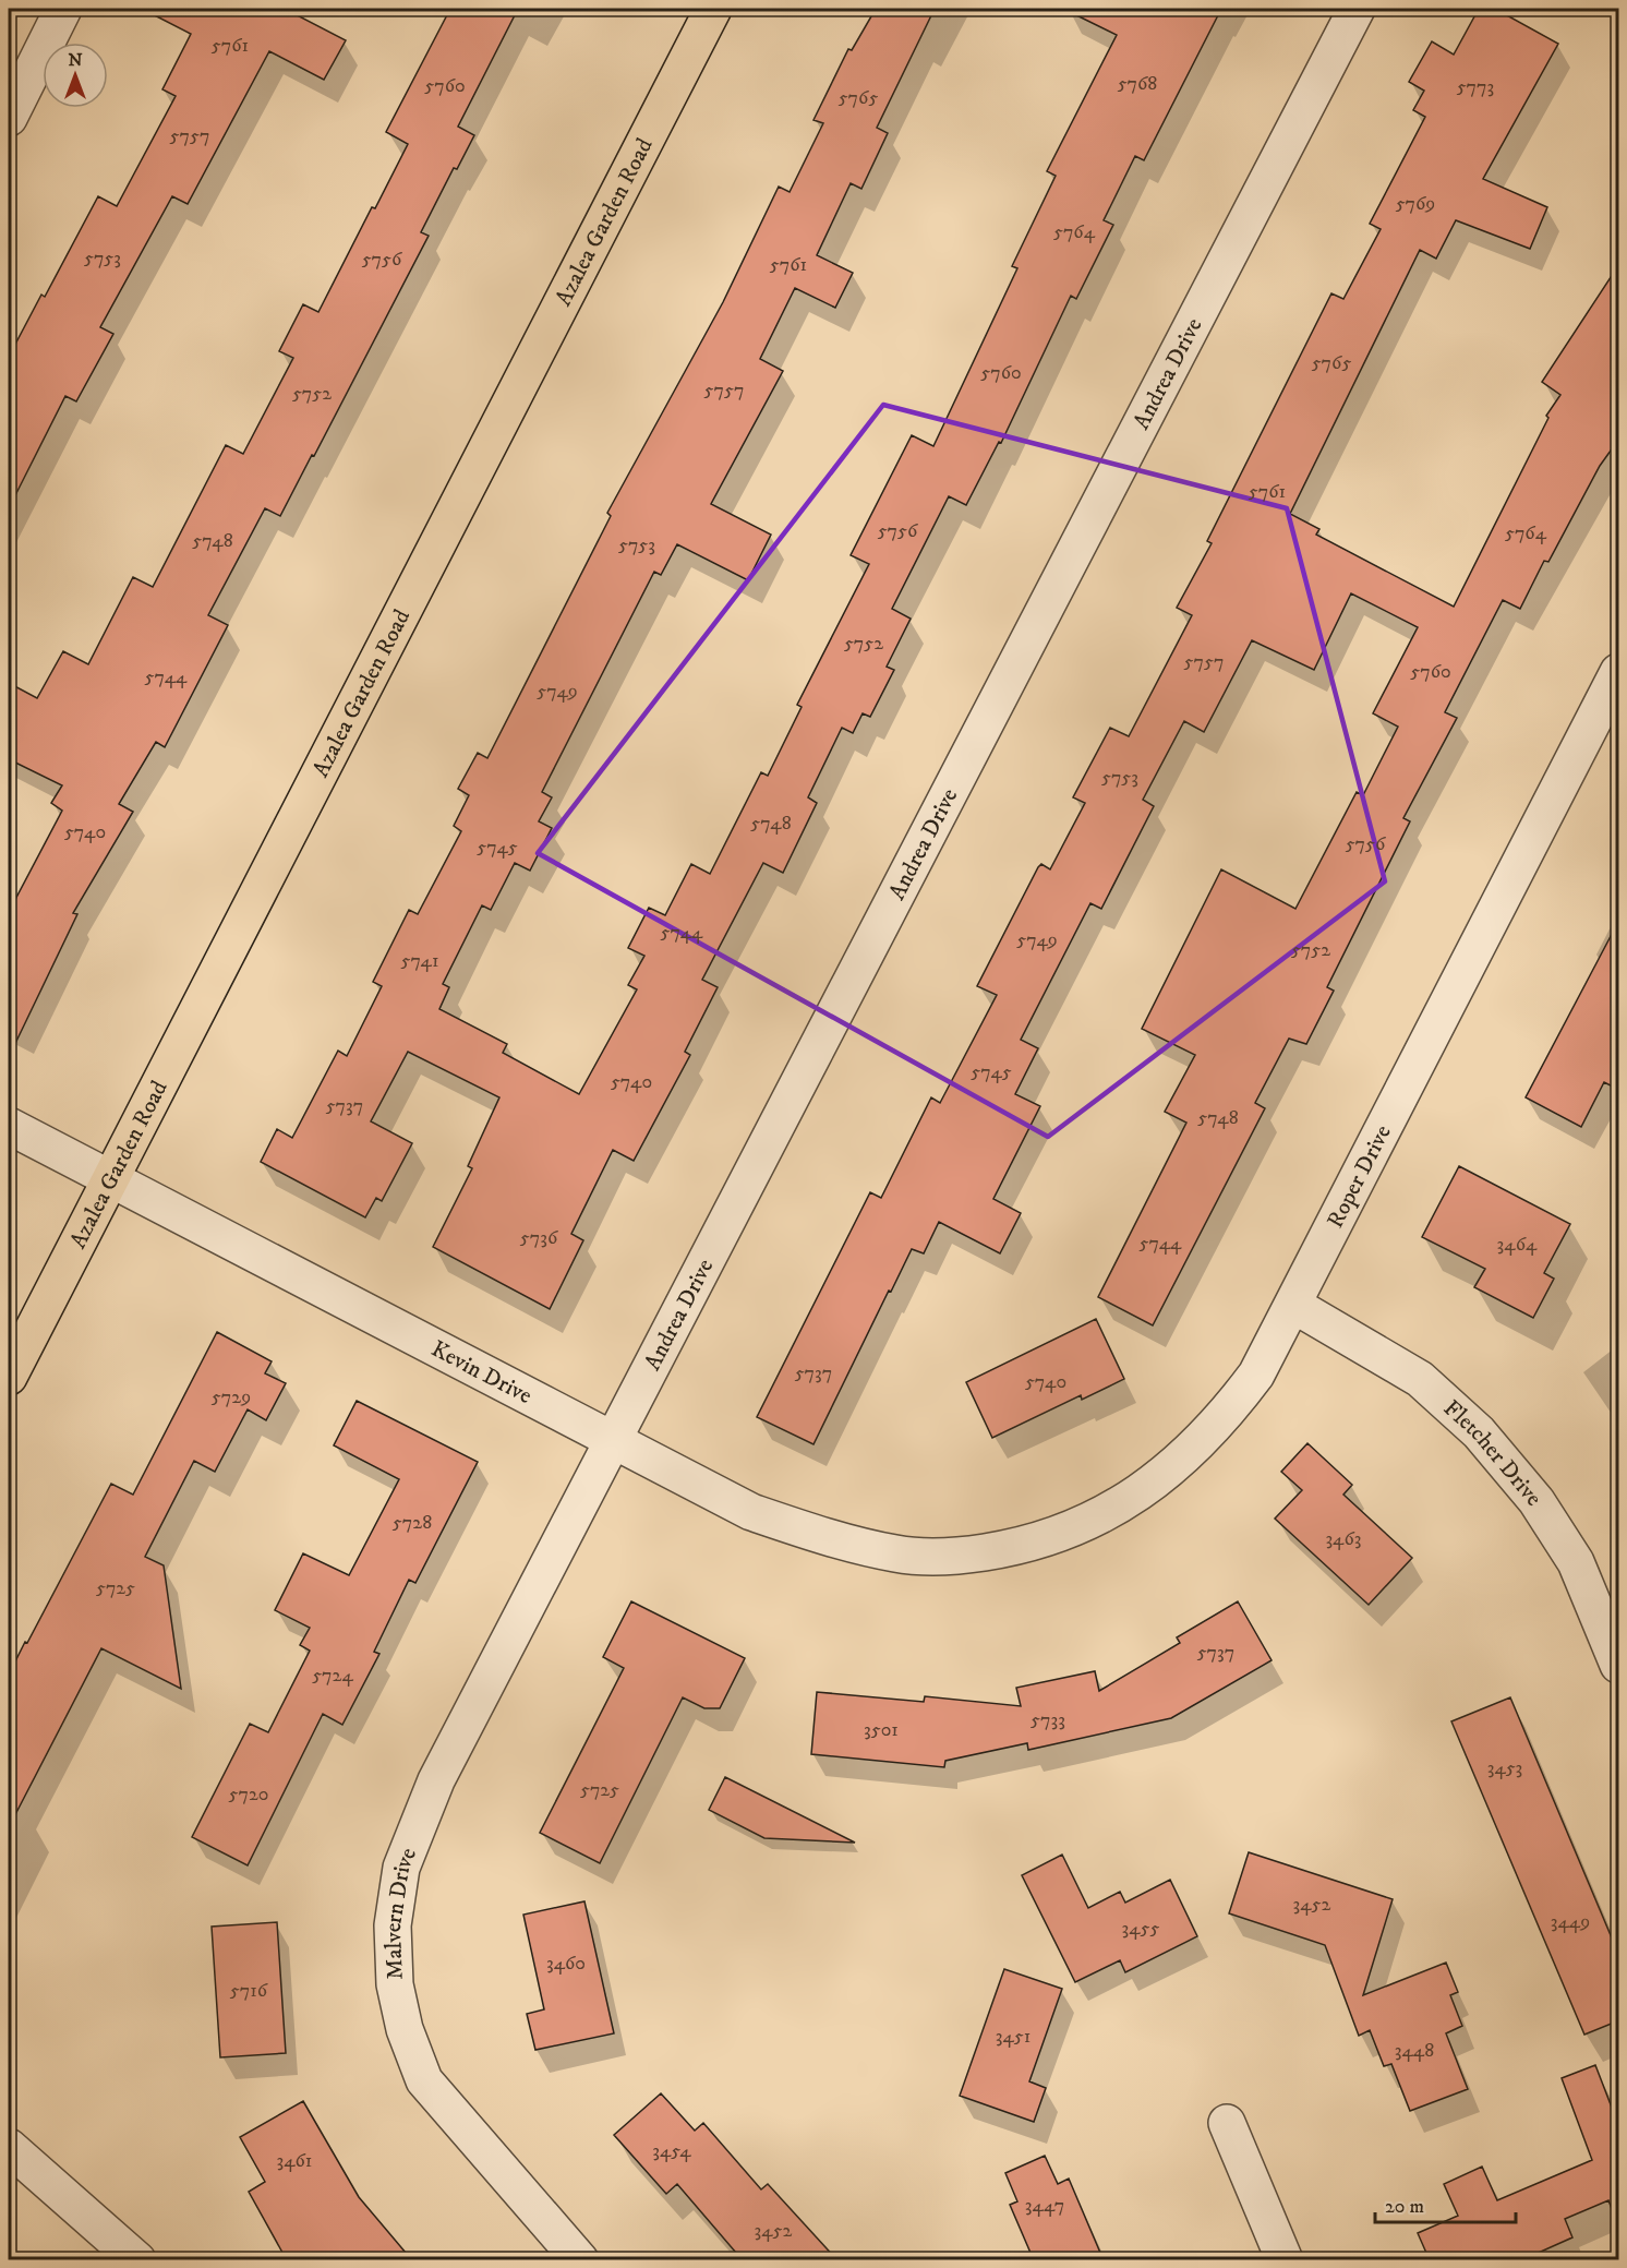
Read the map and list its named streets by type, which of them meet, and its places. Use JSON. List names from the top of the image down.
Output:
{
  "streets": {
    "main road": ["Azalea Garden Road"],
    "street": [
      "Andrea Drive",
      "Roper Drive",
      "Kevin Drive",
      "Fletcher Drive",
      "Malvern Drive"
    ]
  },
  "crossings": [
    ["Azalea Garden Road", "Kevin Drive"],
    ["Andrea Drive", "Kevin Drive"],
    ["Andrea Drive", "Malvern Drive"],
    ["Roper Drive", "Kevin Drive"],
    ["Roper Drive", "Fletcher Drive"]
  ],
  "house_numbers": [
    "5761",
    "5768",
    "5760",
    "5773",
    "5765",
    "5757",
    "5769",
    "5764",
    "5753",
    "5756",
    "5761",
    "5765",
    "5760",
    "5757",
    "5752",
    "5761",
    "5756",
    "5764",
    "5748",
    "5753",
    "5752",
    "5757",
    "5760",
    "5744",
    "5749",
    "5753",
    "5748",
    "5740",
    "5756",
    "5745",
    "5744",
    "5749",
    "5752",
    "5741",
    "5745",
    "5740",
    "5737",
    "5748",
    "5736",
    "5744",
    "3464",
    "5737",
    "5740",
    "5729",
    "5728",
    "3463",
    "5725",
    "5737",
    "5724",
    "5733",
    "3501",
    "3453",
    "5725",
    "5720",
    "3452",
    "3449",
    "3455",
    "3460",
    "5716",
    "3451",
    "3448",
    "3454",
    "3461",
    "3447",
    "3452"
  ],
  "scale_bar": "20 m",
  "north": "top"
}
